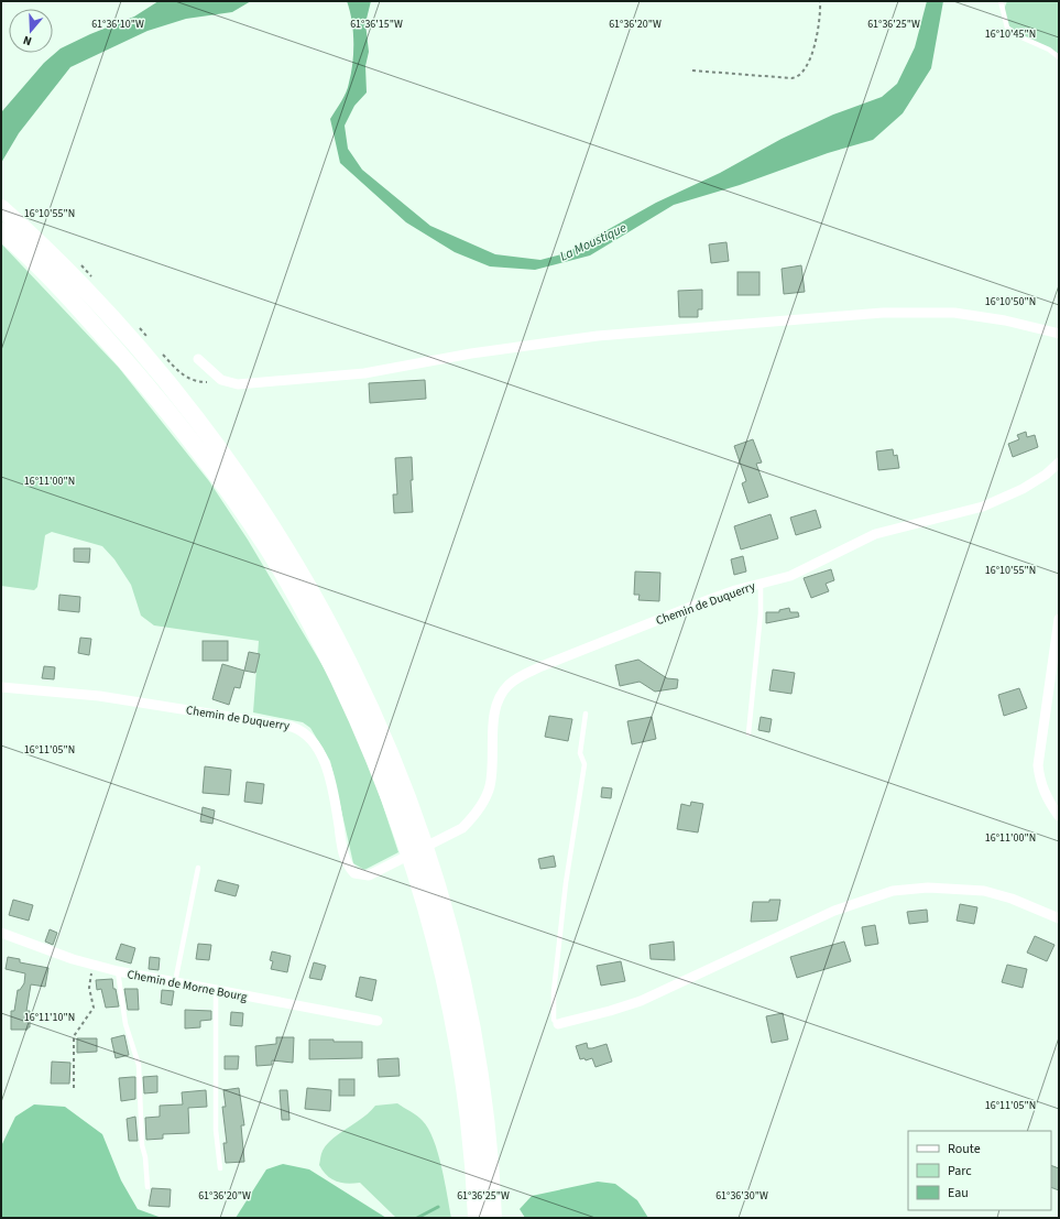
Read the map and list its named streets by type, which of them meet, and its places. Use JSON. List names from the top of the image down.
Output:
{
  "streets": {
    "street": ["Chemin de Duquerry", "Chemin de Morne Bourg"]
  },
  "water": ["La Moustique"],
  "legend": ["Route", "Parc", "Eau"],
  "north": "bottom",
  "coordinates": [
    "61°36'20\"W",
    "61°36'25\"W",
    "61°36'10\"W",
    "61°36'15\"W",
    "16°10'45\"N",
    "16°10'55\"N",
    "16°10'50\"N",
    "16°11'00\"N",
    "16°11'05\"N",
    "16°11'10\"N",
    "61°36'30\"W"
  ]
}
